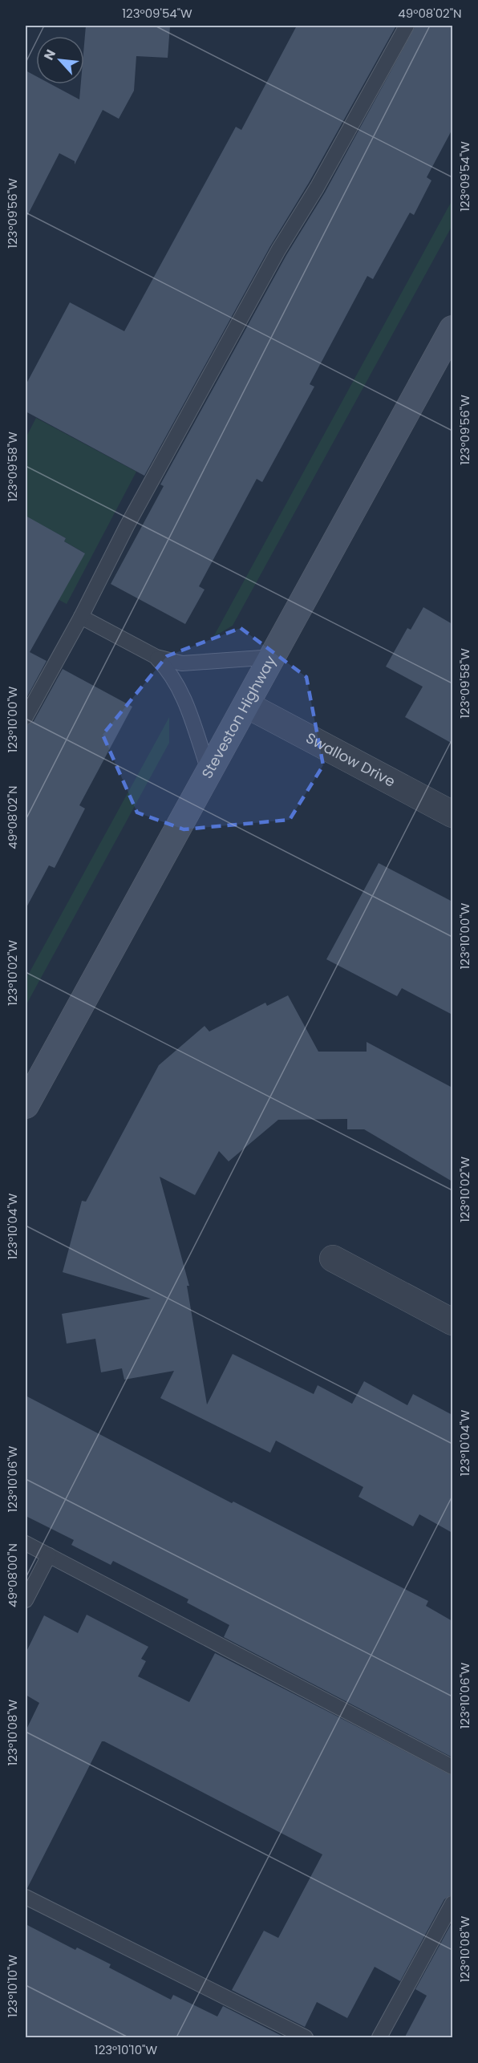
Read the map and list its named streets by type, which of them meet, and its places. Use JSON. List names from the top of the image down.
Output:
{
  "streets": {
    "main road": ["Steveston Highway"],
    "street": ["Swallow Drive"]
  },
  "crossings": [
    ["Steveston Highway", "Swallow Drive"]
  ],
  "north": "top left",
  "coordinates": [
    "123°09'54\"W",
    "49°08'02\"N",
    "123°09'56\"W",
    "123°09'58\"W",
    "123°10'00\"W",
    "123°10'02\"W",
    "123°10'04\"W",
    "123°10'06\"W",
    "49°08'00\"N",
    "123°10'08\"W",
    "123°10'10\"W"
  ]
}
